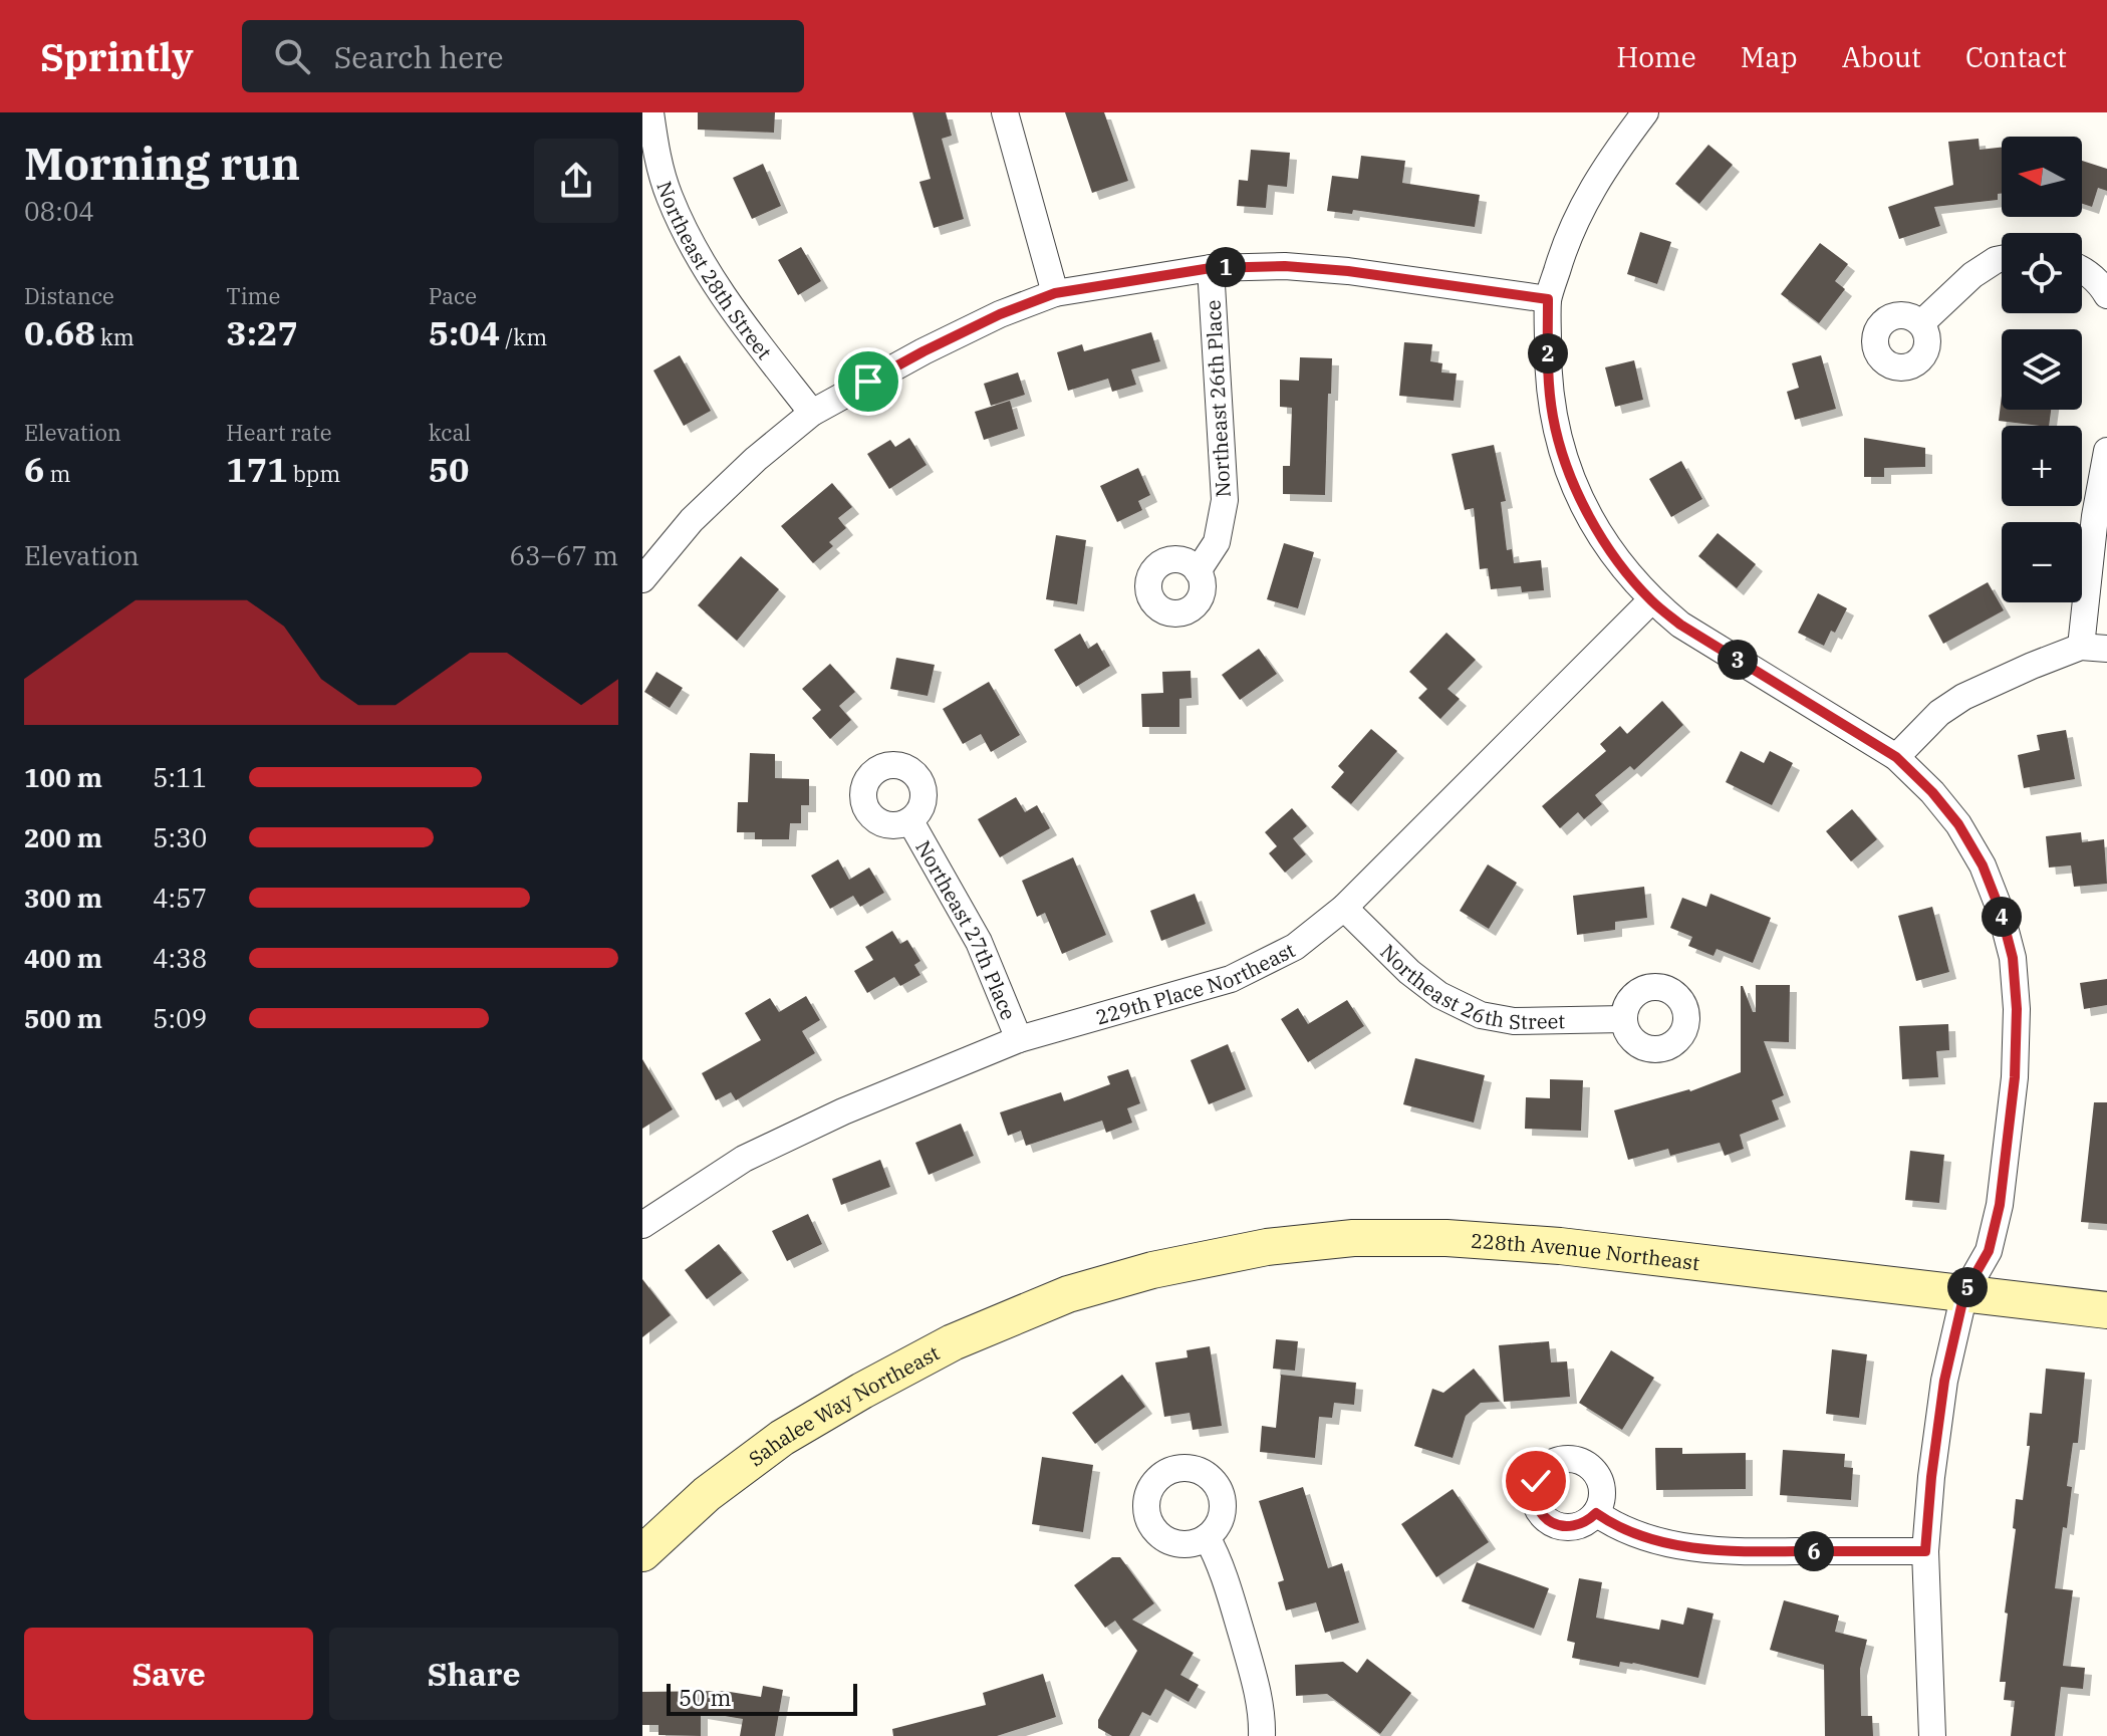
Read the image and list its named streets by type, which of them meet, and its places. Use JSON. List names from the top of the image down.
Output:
{
  "streets": {
    "main road": ["228th Avenue Northeast", "Sahalee Way Northeast"],
    "street": [
      "Northeast 28th Street",
      "Northeast 26th Place",
      "Northeast 27th Place",
      "Northeast 26th Street",
      "229th Place Northeast"
    ]
  },
  "crossings": [
    ["Northeast 27th Place", "229th Place Northeast"],
    ["Northeast 26th Street", "229th Place Northeast"],
    ["228th Avenue Northeast", "Sahalee Way Northeast"]
  ],
  "scale_bar": "50 m",
  "north": "left",
  "page": {
    "header": "Sprintly",
    "search": "Search here",
    "nav": [
      "Home",
      "Map",
      "About",
      "Contact"
    ],
    "heading": ["Morning run", "08:04"],
    "map_buttons": ["+", "−"],
    "pins": [
      "1",
      "2",
      "3",
      "4",
      "5",
      "6"
    ],
    "stats": [
      ["Distance", "0.68 km"],
      ["Time", "3:27"],
      ["Pace", "5:04 /km"],
      ["Elevation", "6 m"],
      ["Heart rate", "171 bpm"],
      ["kcal", "50"]
    ],
    "chart": ["Elevation", "63–67 m"],
    "list": [
      {
        "name": "100 m",
        "note": "5:11"
      },
      {
        "name": "200 m",
        "note": "5:30"
      },
      {
        "name": "300 m",
        "note": "4:57"
      },
      {
        "name": "400 m",
        "note": "4:38"
      },
      {
        "name": "500 m",
        "note": "5:09"
      }
    ],
    "buttons": ["Save", "Share"],
    "scale": "50 m"
  }
}
